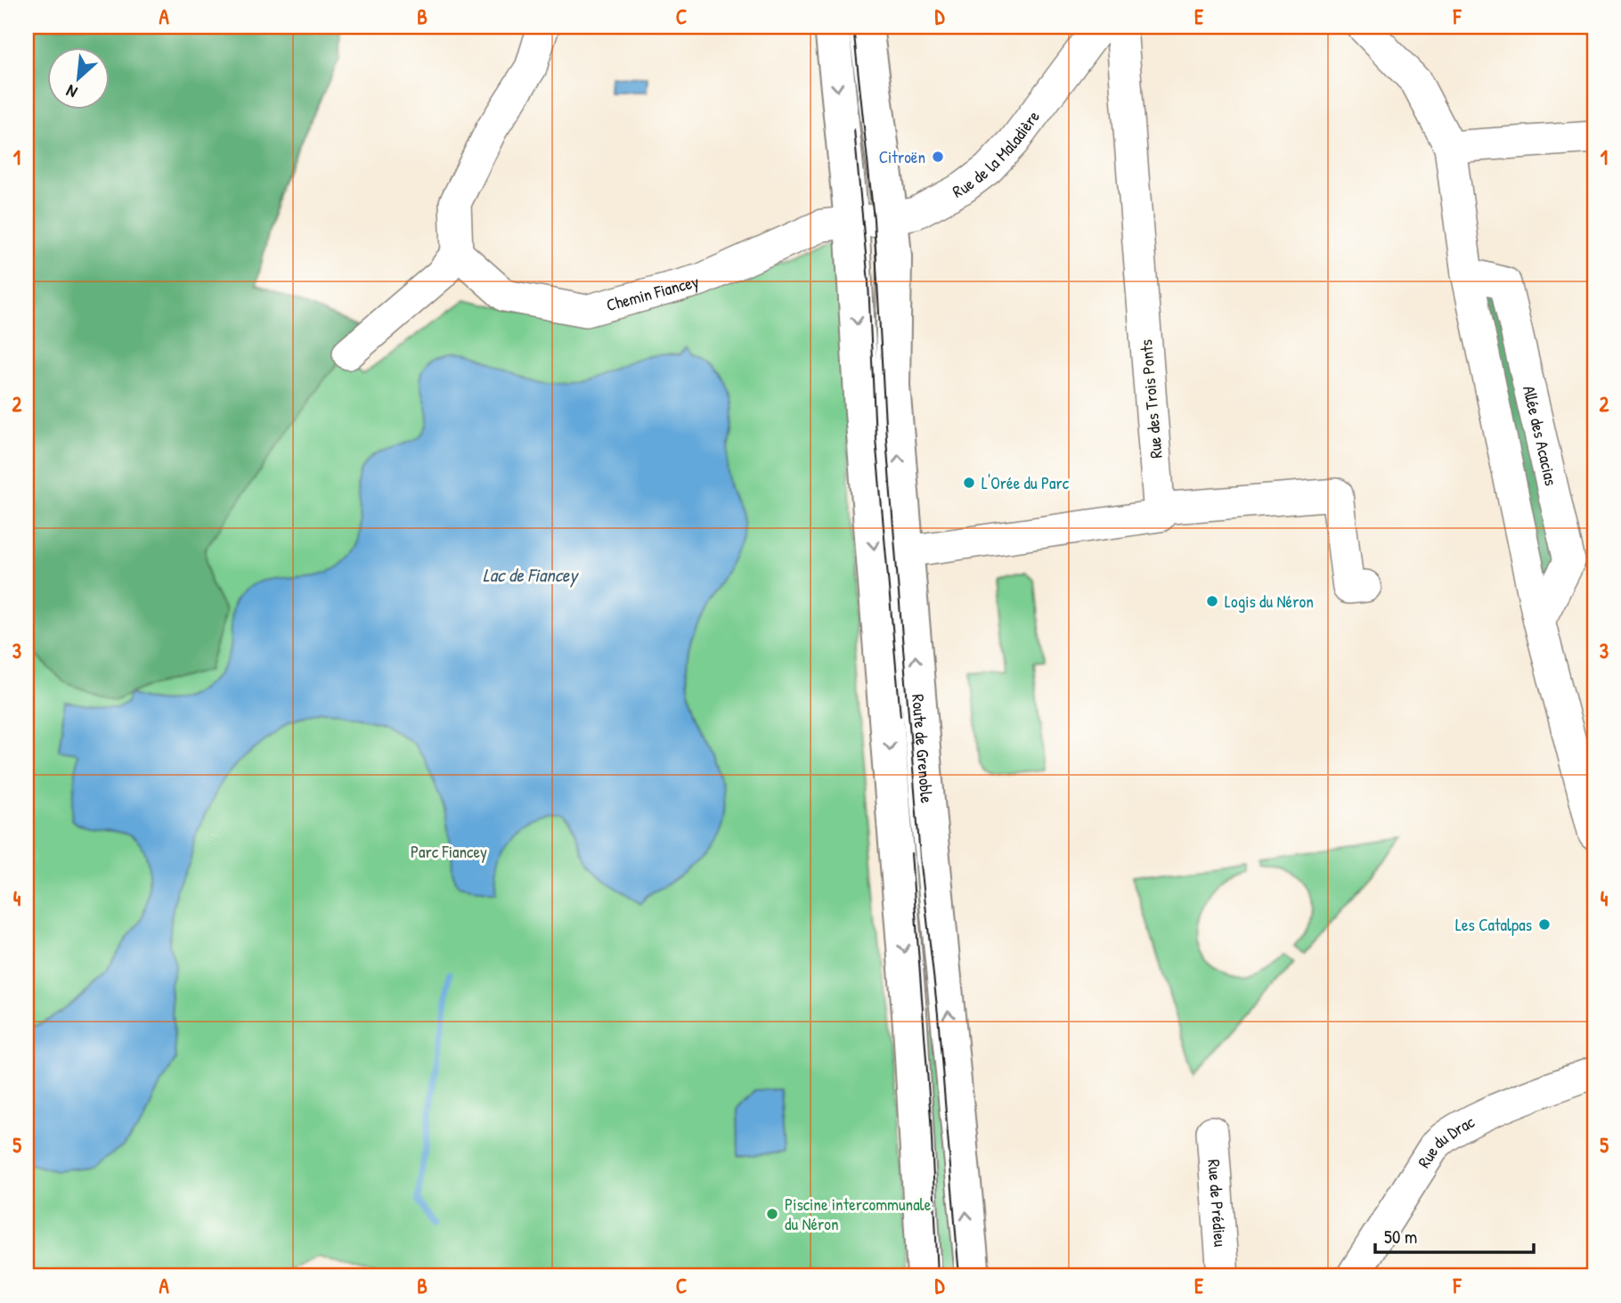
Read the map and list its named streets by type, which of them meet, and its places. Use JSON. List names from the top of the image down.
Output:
{
  "streets": {
    "main road": ["Route de Grenoble"],
    "street": [
      "Rue de la Maladière",
      "Chemin Fiancey",
      "Rue des Trois Ponts",
      "Allée des Acacias",
      "Rue du Drac",
      "Rue de Prédieu"
    ]
  },
  "crossings": [
    ["Rue de la Maladière", "Chemin Fiancey"],
    ["Rue de la Maladière", "Route de Grenoble"],
    ["Chemin Fiancey", "Route de Grenoble"]
  ],
  "water": ["Lac de Fiancey"],
  "parks": ["Parc Fiancey"],
  "places": [
    "Citroën",
    "L'Orée du Parc",
    "Logis du Néron",
    "Les Catalpas",
    "Piscine intercommunale du Néron"
  ],
  "scale_bar": "50 m",
  "north": "bottom left",
  "grid": {
    "columns": [
      "A",
      "B",
      "C",
      "D",
      "E",
      "F"
    ],
    "rows": [
      "1",
      "2",
      "3",
      "4",
      "5"
    ]
  }
}
